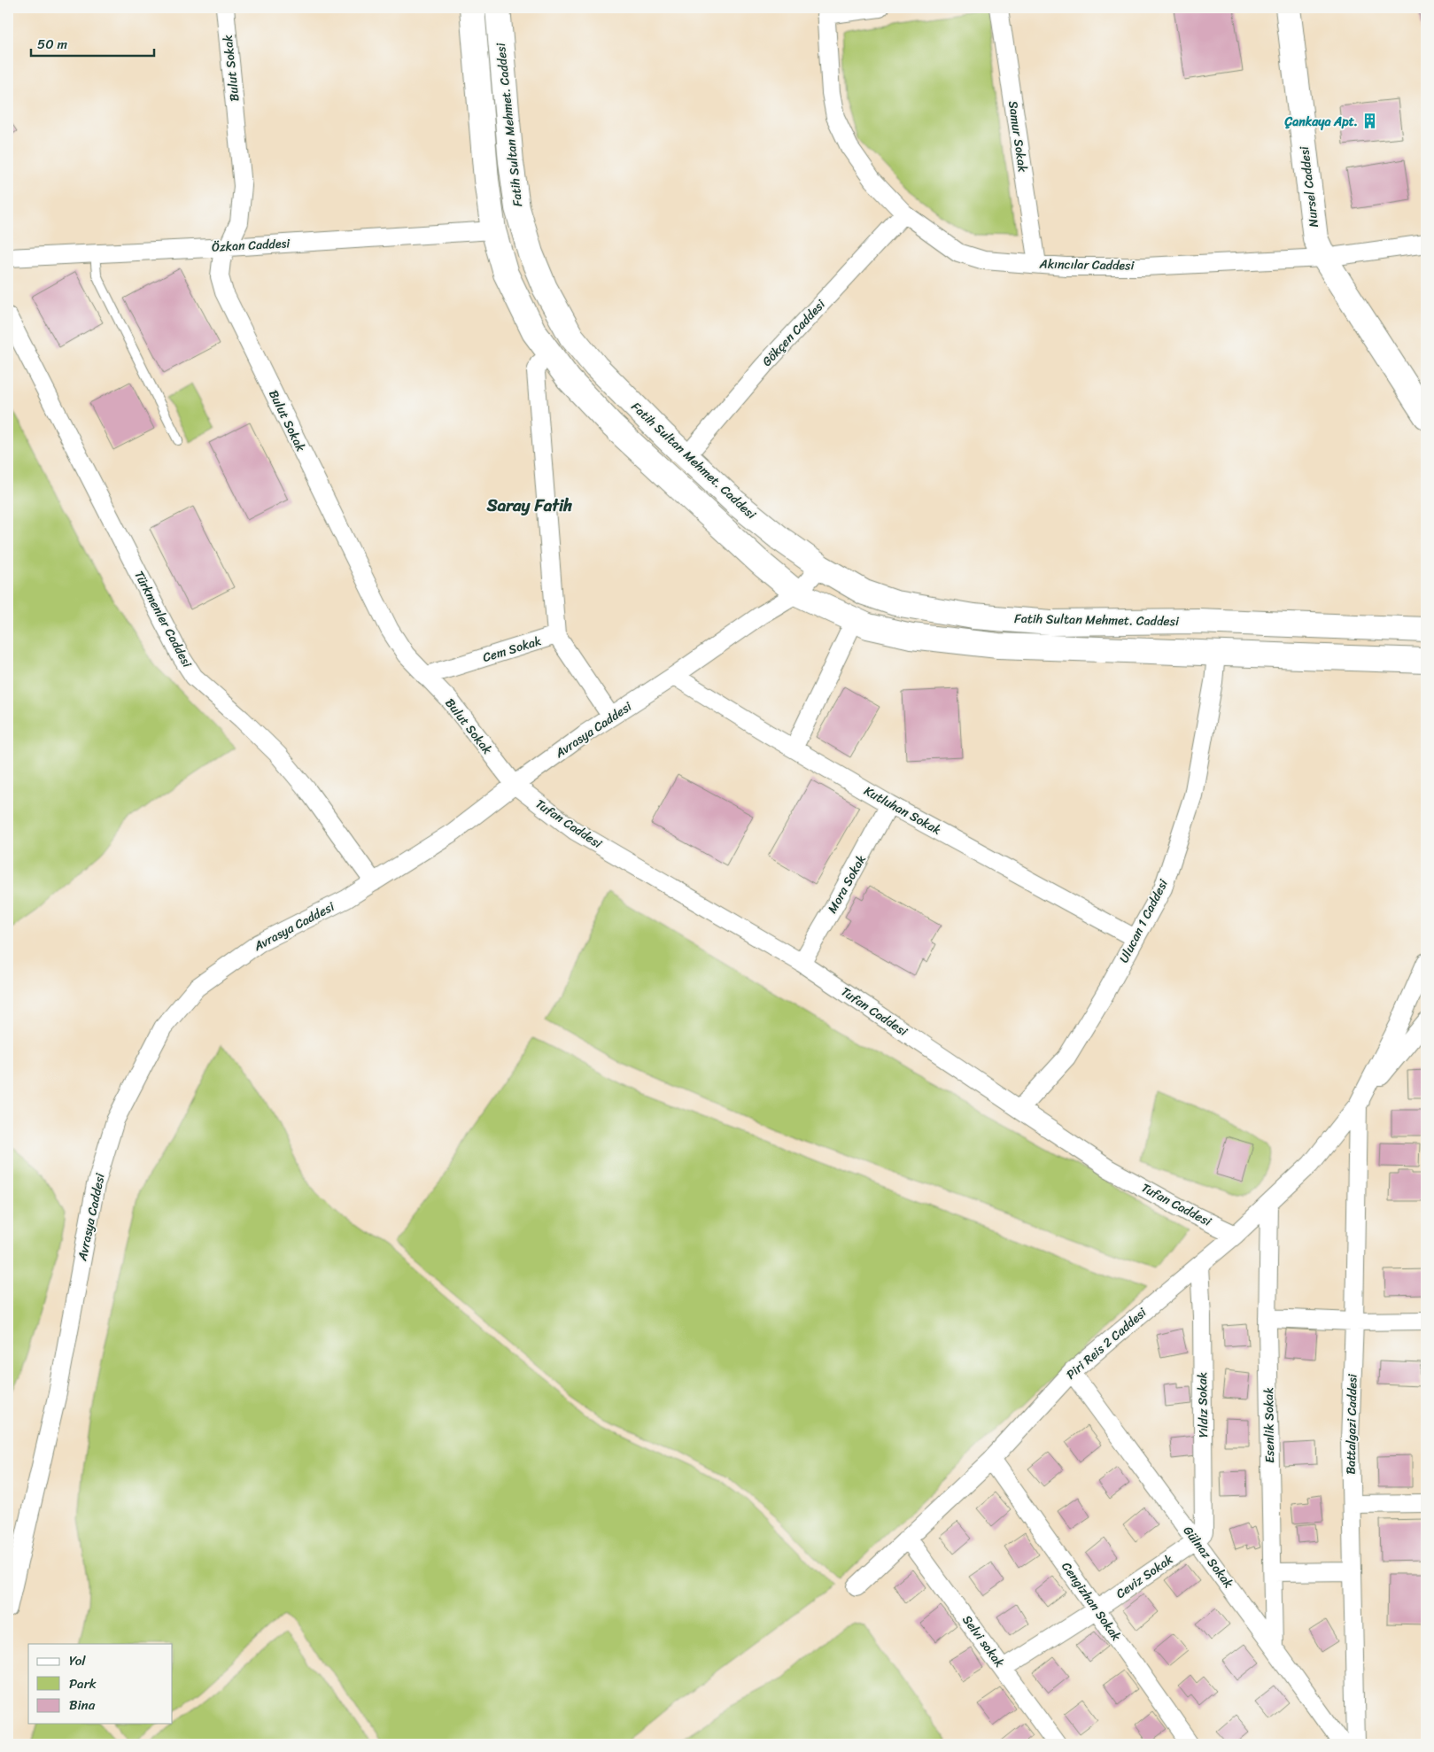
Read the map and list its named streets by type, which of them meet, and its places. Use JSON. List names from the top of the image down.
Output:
{
  "streets": {
    "street": [
      "Bulut Sokak",
      "Fatih Sultan Mehmet. Caddesi",
      "Samur Sokak",
      "Nursel Caddesi",
      "Özkan Caddesi",
      "Akıncılar Caddesi",
      "Gökçen Caddesi",
      "Türkmenler Caddesi",
      "Cem Sokak",
      "Avrasya Caddesi",
      "Kutluhan Sokak",
      "Tufan Caddesi",
      "Mora Sokak",
      "Ulucan 1 Caddesi",
      "Piri Reis 2 Caddesi",
      "Yıldız Sokak",
      "Battalgazi Caddesi",
      "Esenlik Sokak",
      "Gülnaz Sokak",
      "Ceviz Sokak",
      "Cengizhan Sokak",
      "Selvi sokak"
    ]
  },
  "crossings": [
    ["Bulut Sokak", "Özkan Caddesi"],
    ["Bulut Sokak", "Cem Sokak"],
    ["Bulut Sokak", "Avrasya Caddesi"],
    ["Bulut Sokak", "Tufan Caddesi"],
    ["Fatih Sultan Mehmet. Caddesi", "Gökçen Caddesi"],
    ["Fatih Sultan Mehmet. Caddesi", "Avrasya Caddesi"],
    ["Samur Sokak", "Akıncılar Caddesi"],
    ["Nursel Caddesi", "Akıncılar Caddesi"],
    ["Akıncılar Caddesi", "Gökçen Caddesi"],
    ["Türkmenler Caddesi", "Avrasya Caddesi"],
    ["Cem Sokak", "Avrasya Caddesi"],
    ["Avrasya Caddesi", "Kutluhan Sokak"],
    ["Avrasya Caddesi", "Tufan Caddesi"],
    ["Kutluhan Sokak", "Mora Sokak"],
    ["Kutluhan Sokak", "Ulucan 1 Caddesi"],
    ["Tufan Caddesi", "Mora Sokak"],
    ["Tufan Caddesi", "Ulucan 1 Caddesi"],
    ["Tufan Caddesi", "Piri Reis 2 Caddesi"],
    ["Piri Reis 2 Caddesi", "Yıldız Sokak"],
    ["Piri Reis 2 Caddesi", "Battalgazi Caddesi"],
    ["Piri Reis 2 Caddesi", "Esenlik Sokak"],
    ["Piri Reis 2 Caddesi", "Gülnaz Sokak"],
    ["Piri Reis 2 Caddesi", "Cengizhan Sokak"],
    ["Piri Reis 2 Caddesi", "Selvi sokak"],
    ["Yıldız Sokak", "Gülnaz Sokak"],
    ["Yıldız Sokak", "Ceviz Sokak"],
    ["Esenlik Sokak", "Gülnaz Sokak"],
    ["Gülnaz Sokak", "Ceviz Sokak"],
    ["Ceviz Sokak", "Cengizhan Sokak"],
    ["Ceviz Sokak", "Selvi sokak"]
  ],
  "districts": ["Saray Fatih"],
  "places": {
    "building": ["Çankaya Apt."]
  },
  "legend": ["Yol", "Park", "Bina"],
  "scale_bar": "50 m"
}
